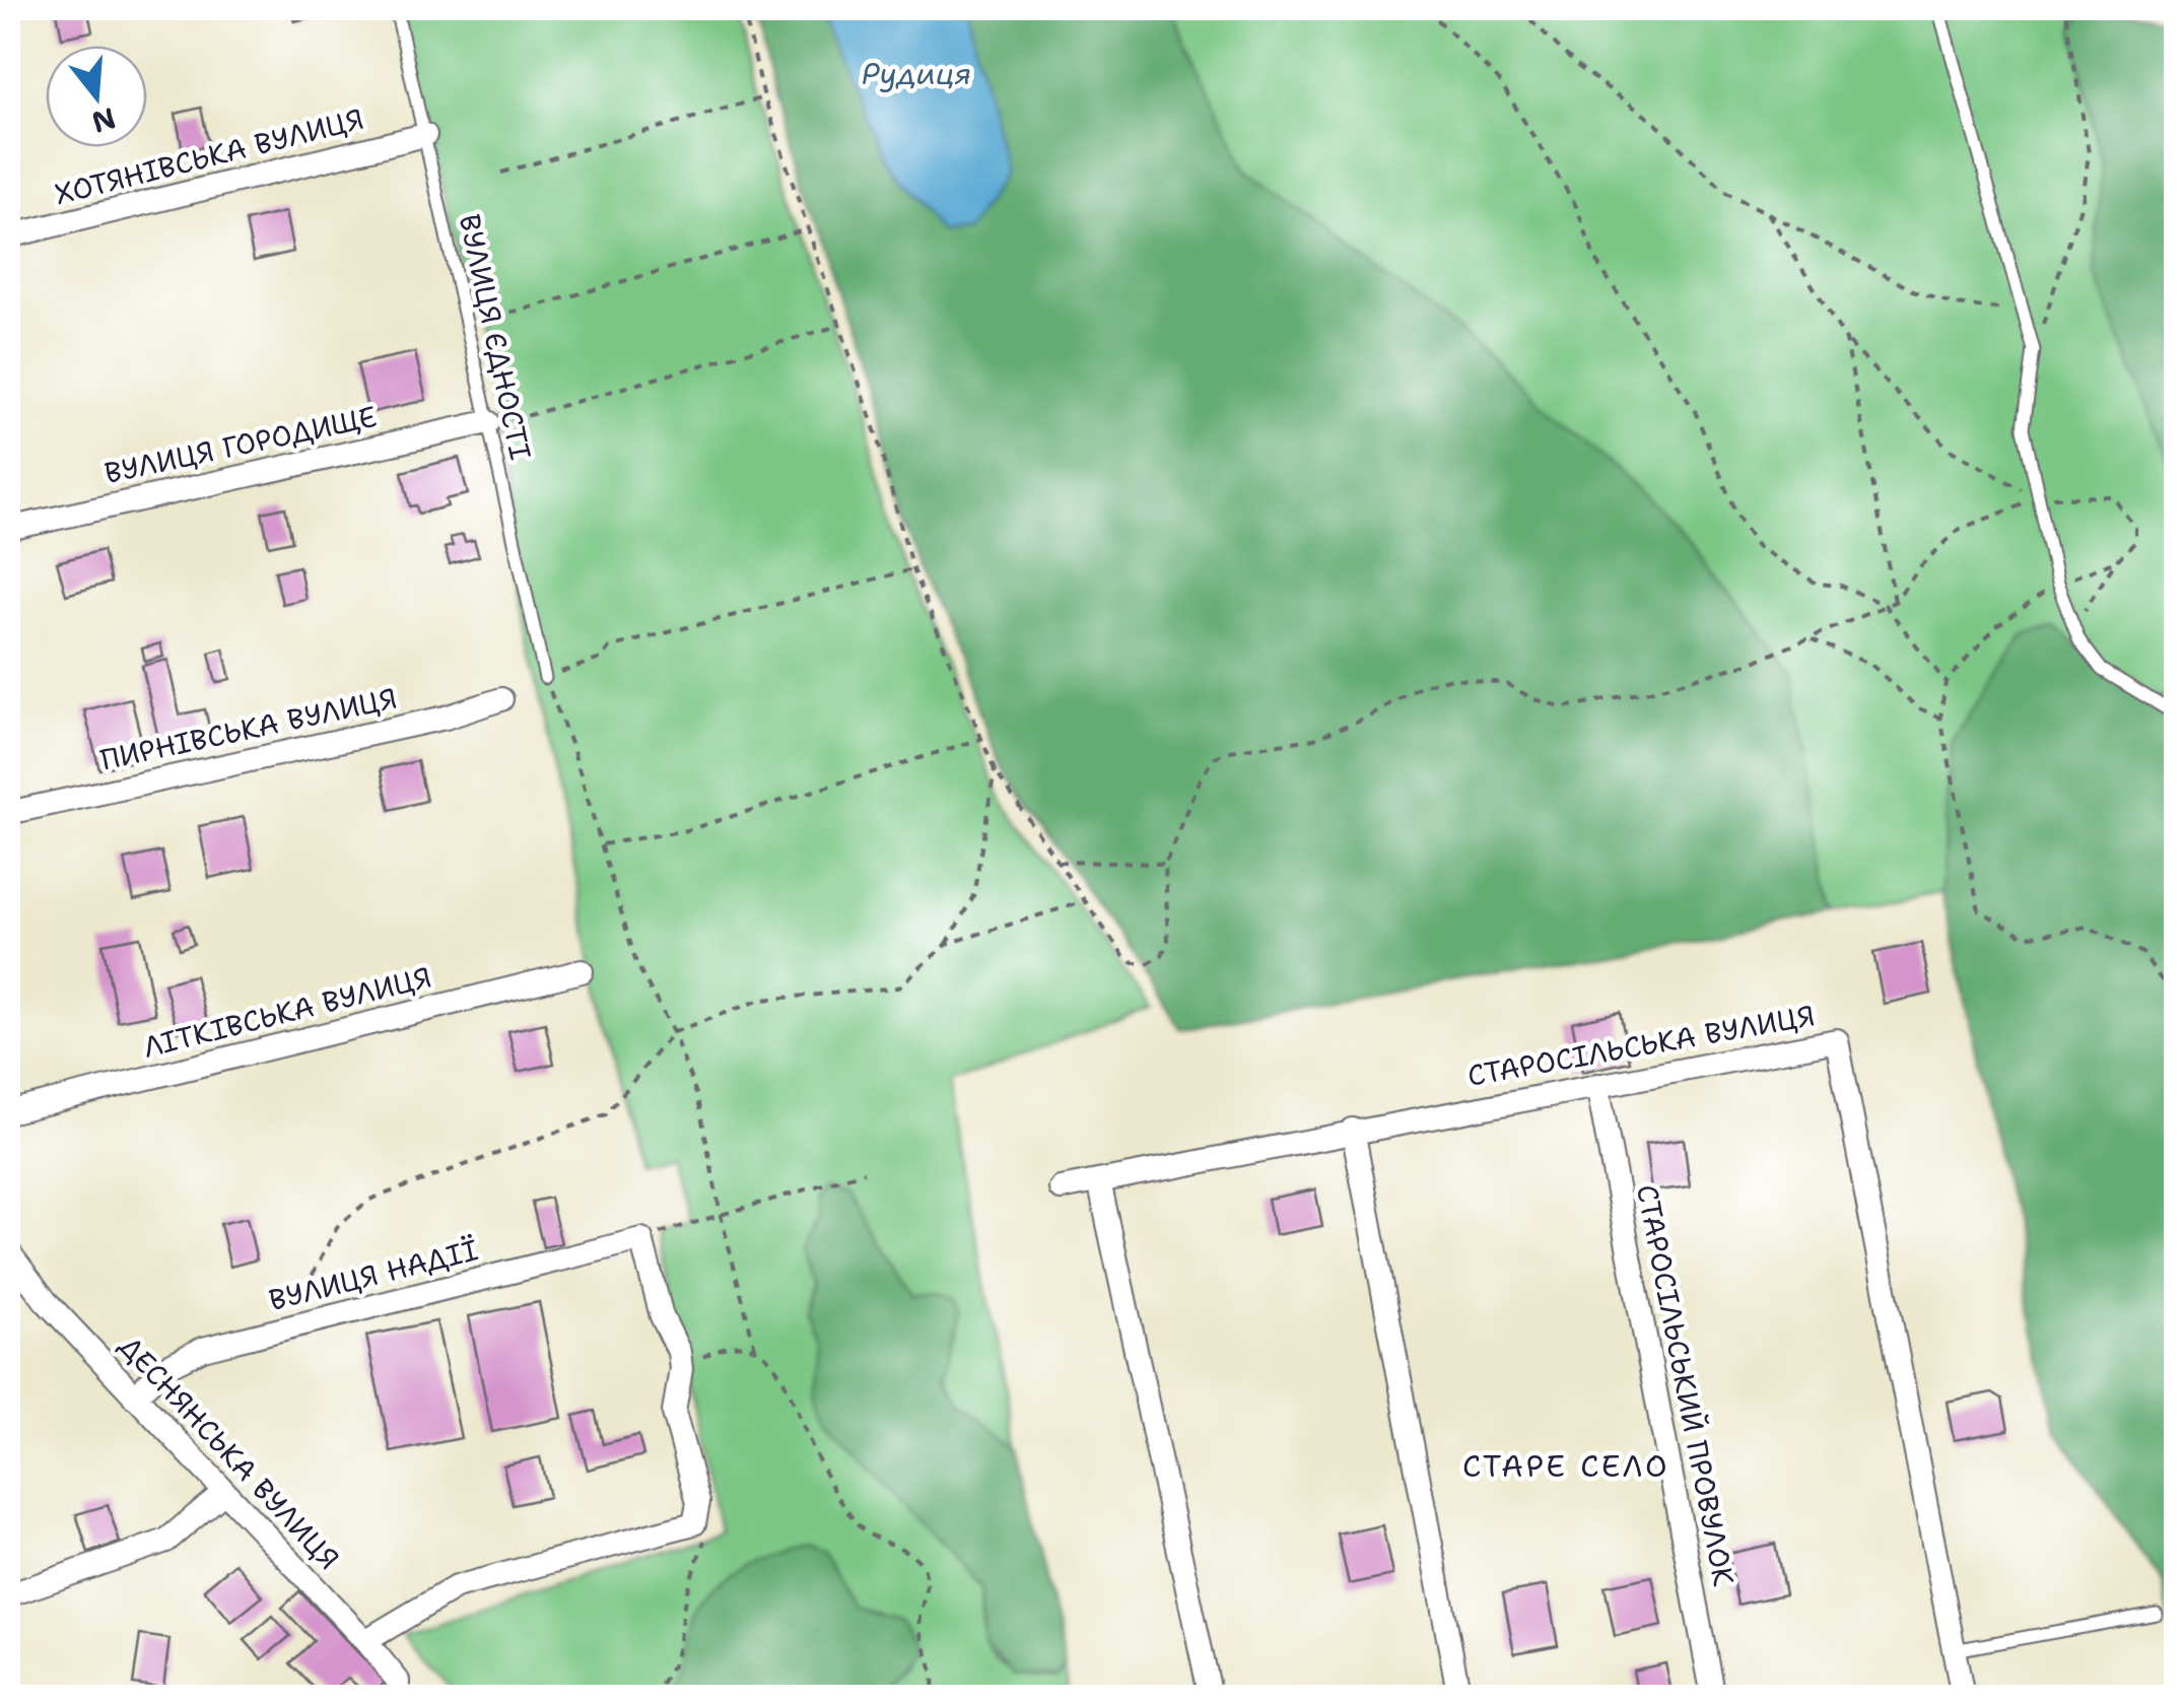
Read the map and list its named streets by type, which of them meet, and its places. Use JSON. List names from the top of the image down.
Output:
{
  "streets": {
    "street": [
      "ХОТЯНІВСЬКА ВУЛИЦЯ",
      "ВУЛИЦЯ ГОРОДИЩЕ",
      "ПИРНІВСЬКА ВУЛИЦЯ",
      "ЛІТКІВСЬКА ВУЛИЦЯ",
      "СТАРОСІЛЬСЬКА ВУЛИЦЯ",
      "ВУЛИЦЯ НАДІЇ",
      "СТАРОСІЛЬСЬКИЙ ПРОВУЛОК",
      "ДЕСНЯНСЬКА ВУЛИЦЯ"
    ],
    "lane": ["ВУЛИЦЯ ЄДНОСТІ"]
  },
  "crossings": [
    ["ХОТЯНІВСЬКА ВУЛИЦЯ", "ВУЛИЦЯ ЄДНОСТІ"],
    ["ВУЛИЦЯ ЄДНОСТІ", "ВУЛИЦЯ ГОРОДИЩЕ"],
    ["СТАРОСІЛЬСЬКА ВУЛИЦЯ", "СТАРОСІЛЬСЬКИЙ ПРОВУЛОК"],
    ["ВУЛИЦЯ НАДІЇ", "ДЕСНЯНСЬКА ВУЛИЦЯ"]
  ],
  "districts": ["СТАРЕ СЕЛО"],
  "water": ["Рудиця"],
  "north": "bottom"
}
